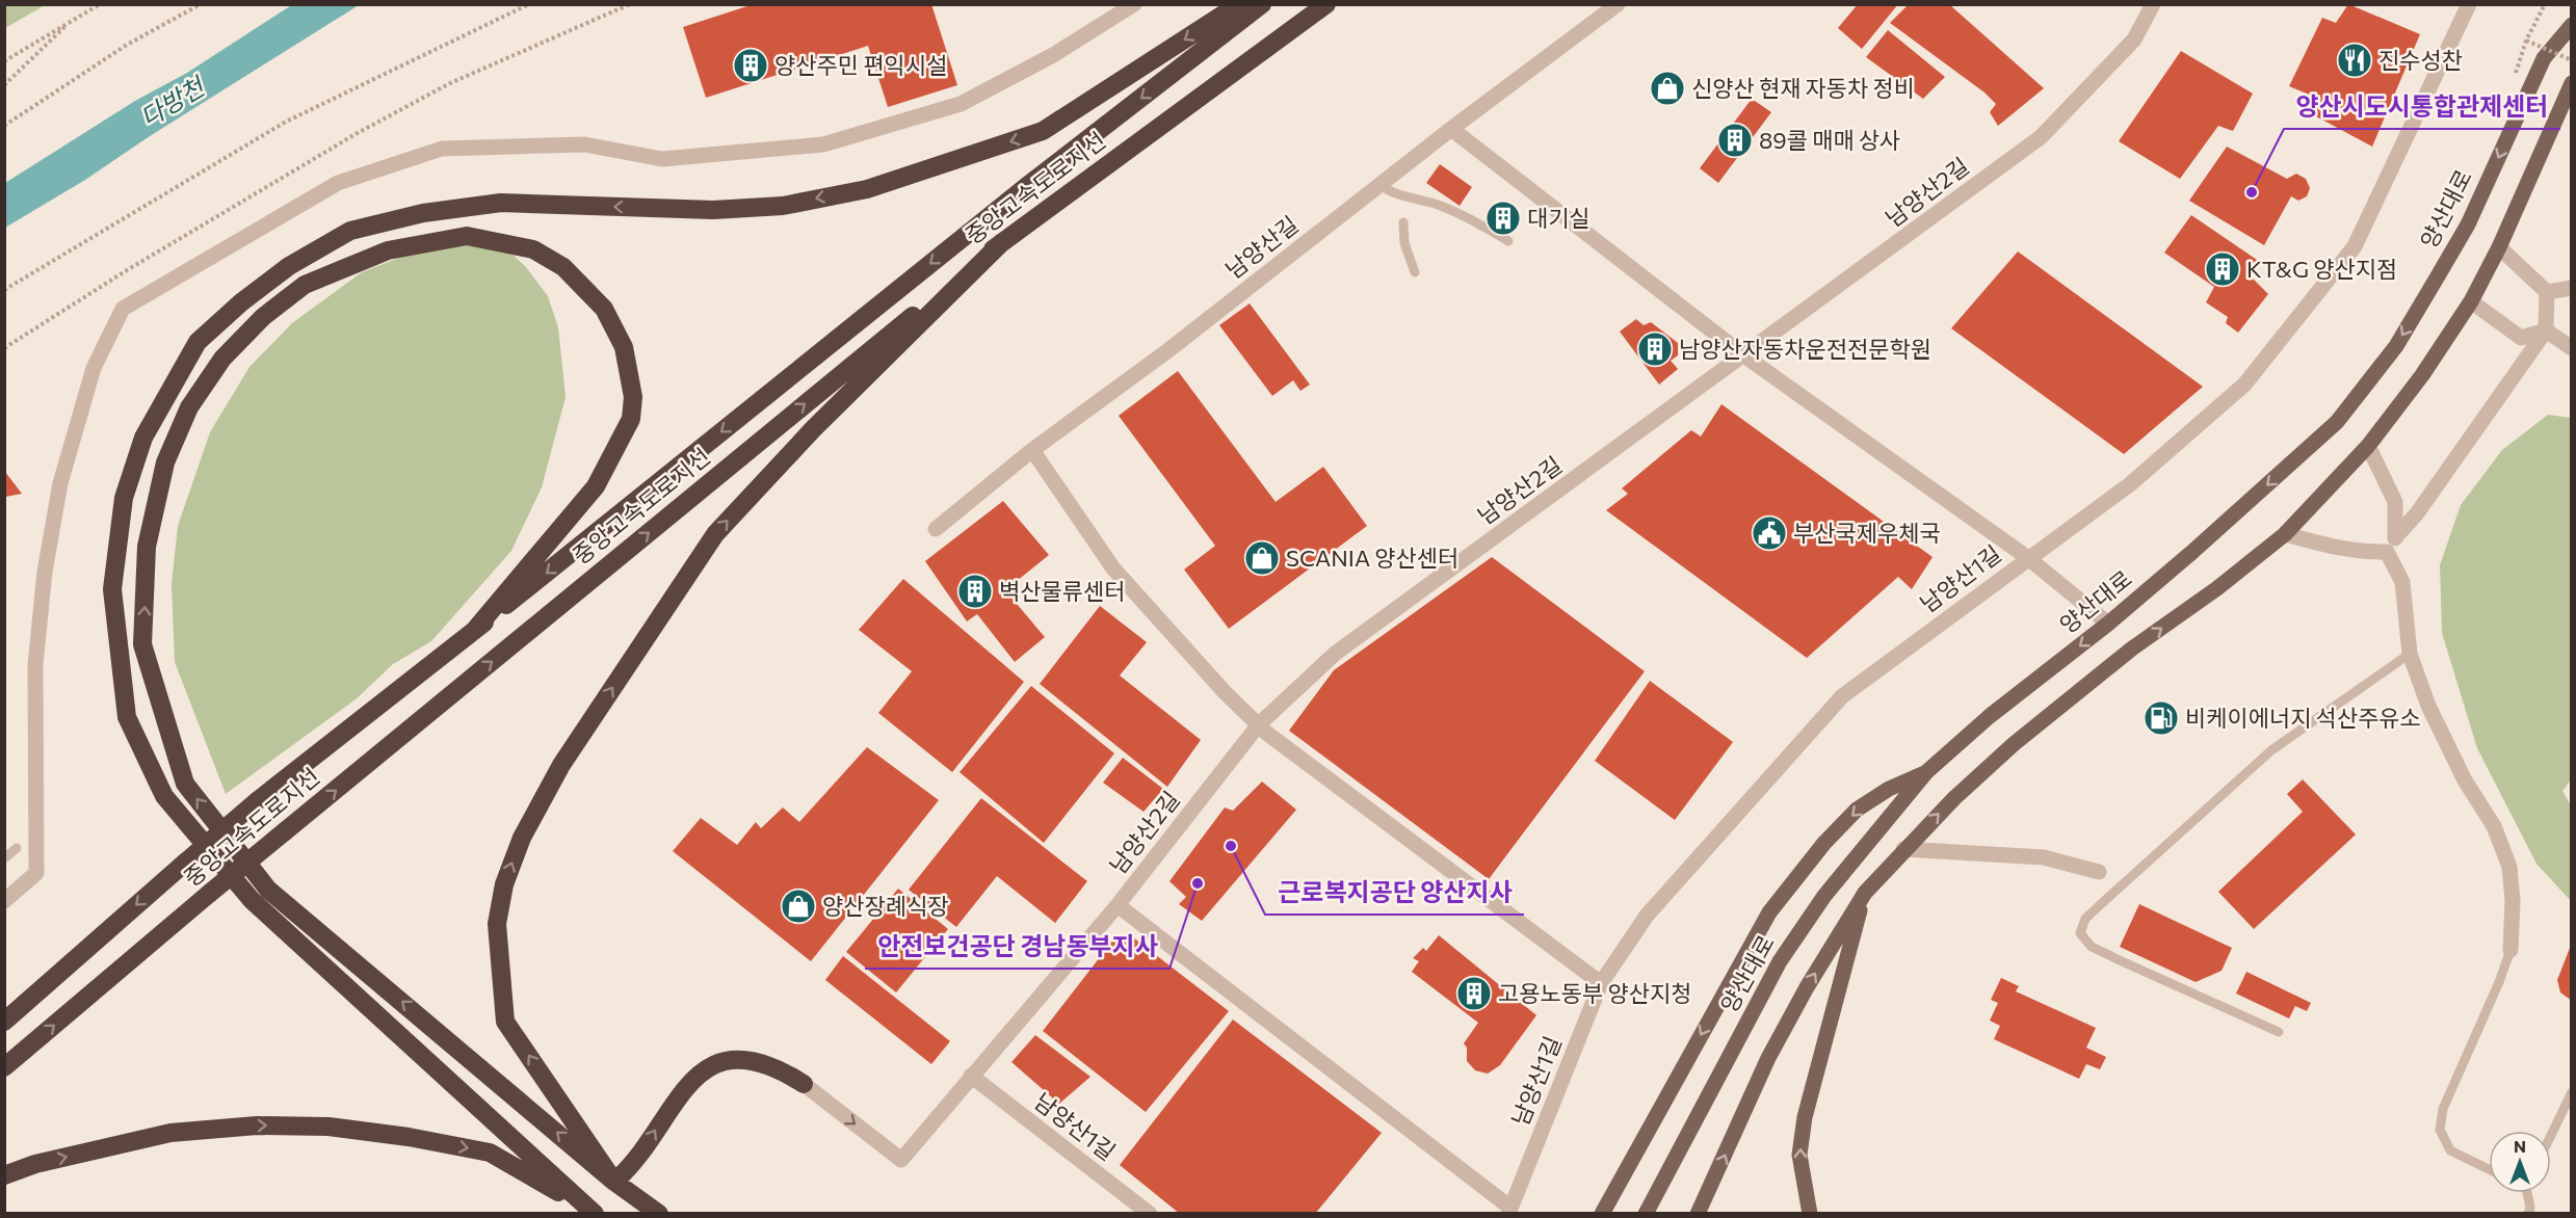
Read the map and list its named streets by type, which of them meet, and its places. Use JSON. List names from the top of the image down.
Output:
{
  "streets": {
    "highway": ["중앙고속도로지선"],
    "main road": ["양산대로"],
    "street": ["남양산2길", "남양산길", "남양산1길"]
  },
  "crossings": [
    ["남양산2길", "남양산1길"]
  ],
  "water": ["다방천"],
  "places": {
    "restaurant": ["진수성찬"],
    "building": [
      "양산주민 편익시설",
      "89콜 매매 상사",
      "대기실",
      "KT&G 양산지점",
      "남양산자동차운전전문학원",
      "벽산물류센터",
      "고용노동부 양산지청"
    ],
    "shop": ["신양산 현재 자동차 정비", "SCANIA 양산센터", "양산장례식장"],
    "other": ["양산시도시통합관제센터", "근로복지공단 양산지사", "안전보건공단 경남동부지사"],
    "public building": ["부산국제우체국"],
    "fuel station": ["비케이에너지 석산주유소"]
  },
  "north": "top"
}
